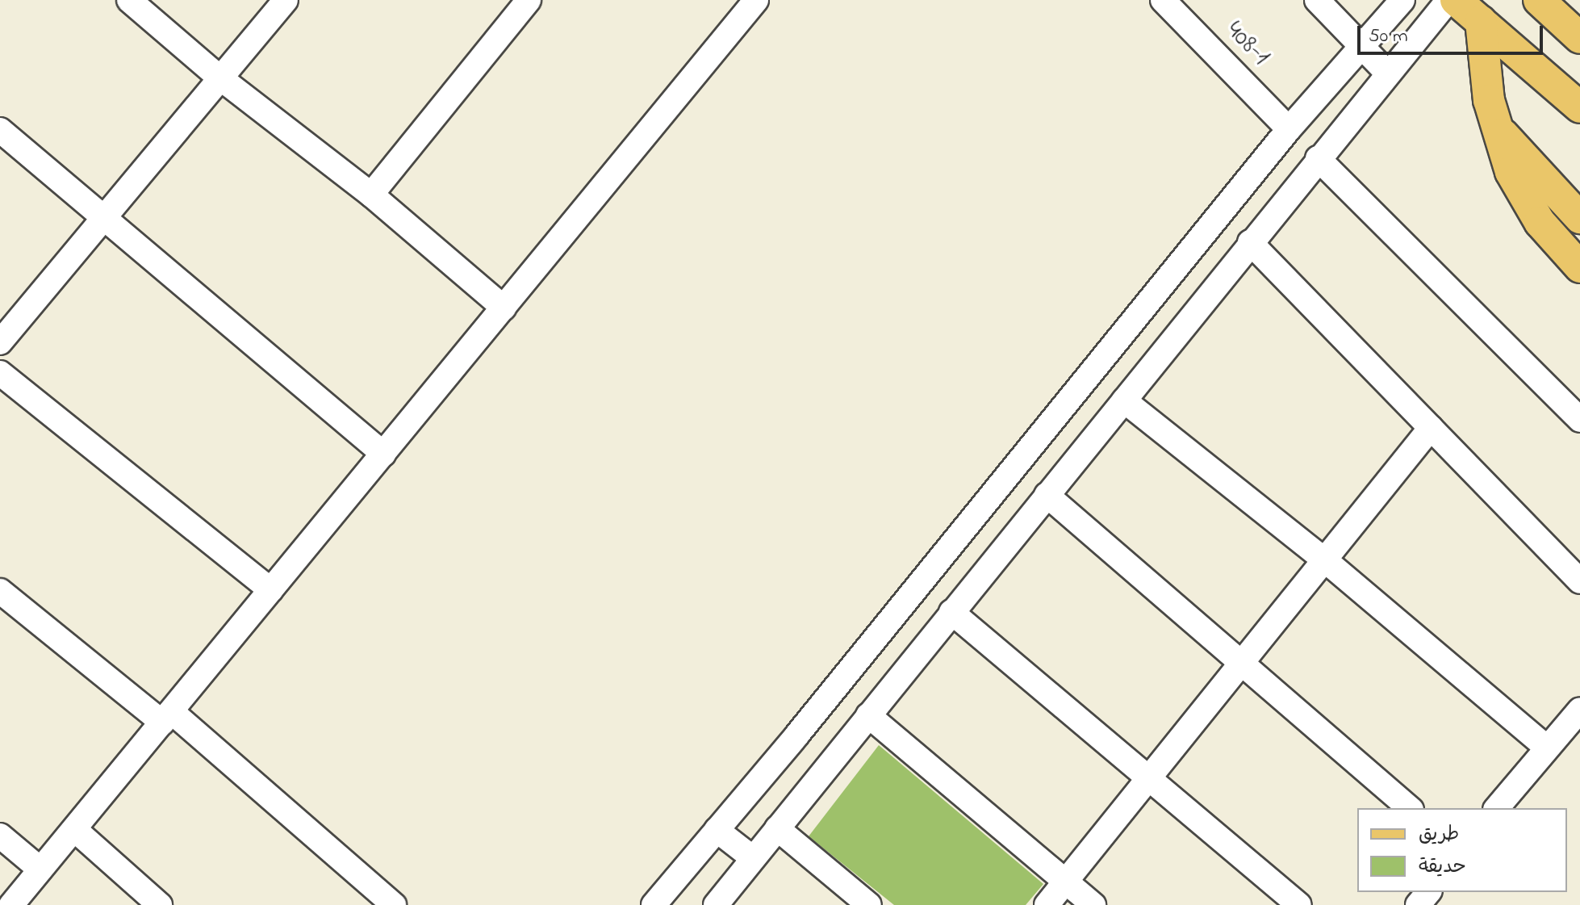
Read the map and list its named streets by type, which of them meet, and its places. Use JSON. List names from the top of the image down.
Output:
{
  "streets": {
    "street": ["408-1"]
  },
  "legend": ["طريق", "حديقة"],
  "scale_bar": "50 m"
}
